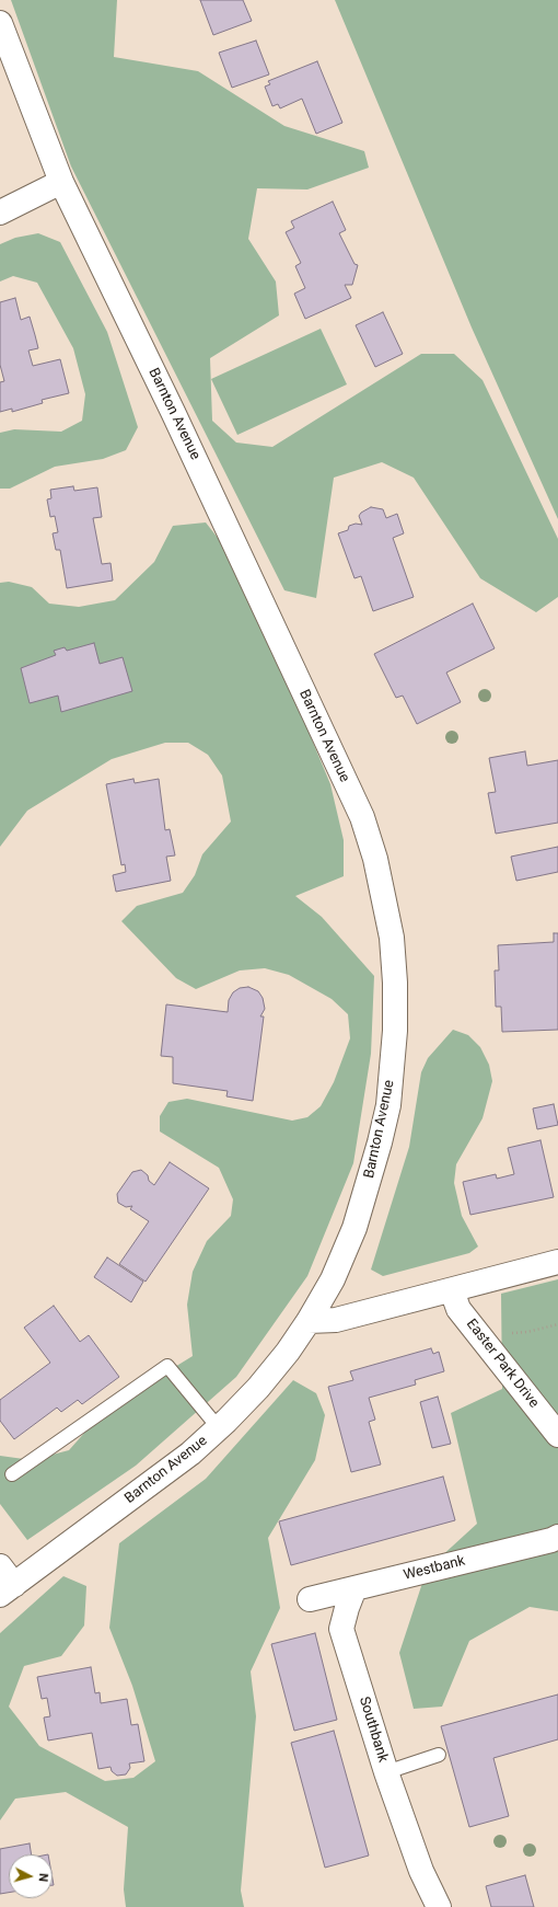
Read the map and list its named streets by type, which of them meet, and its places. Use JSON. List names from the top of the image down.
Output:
{
  "streets": {
    "street": [
      "Barnton Avenue",
      "Easter Park Drive",
      "Westbank",
      "Southbank"
    ]
  },
  "crossings": [
    ["Westbank", "Southbank"]
  ],
  "north": "right"
}
